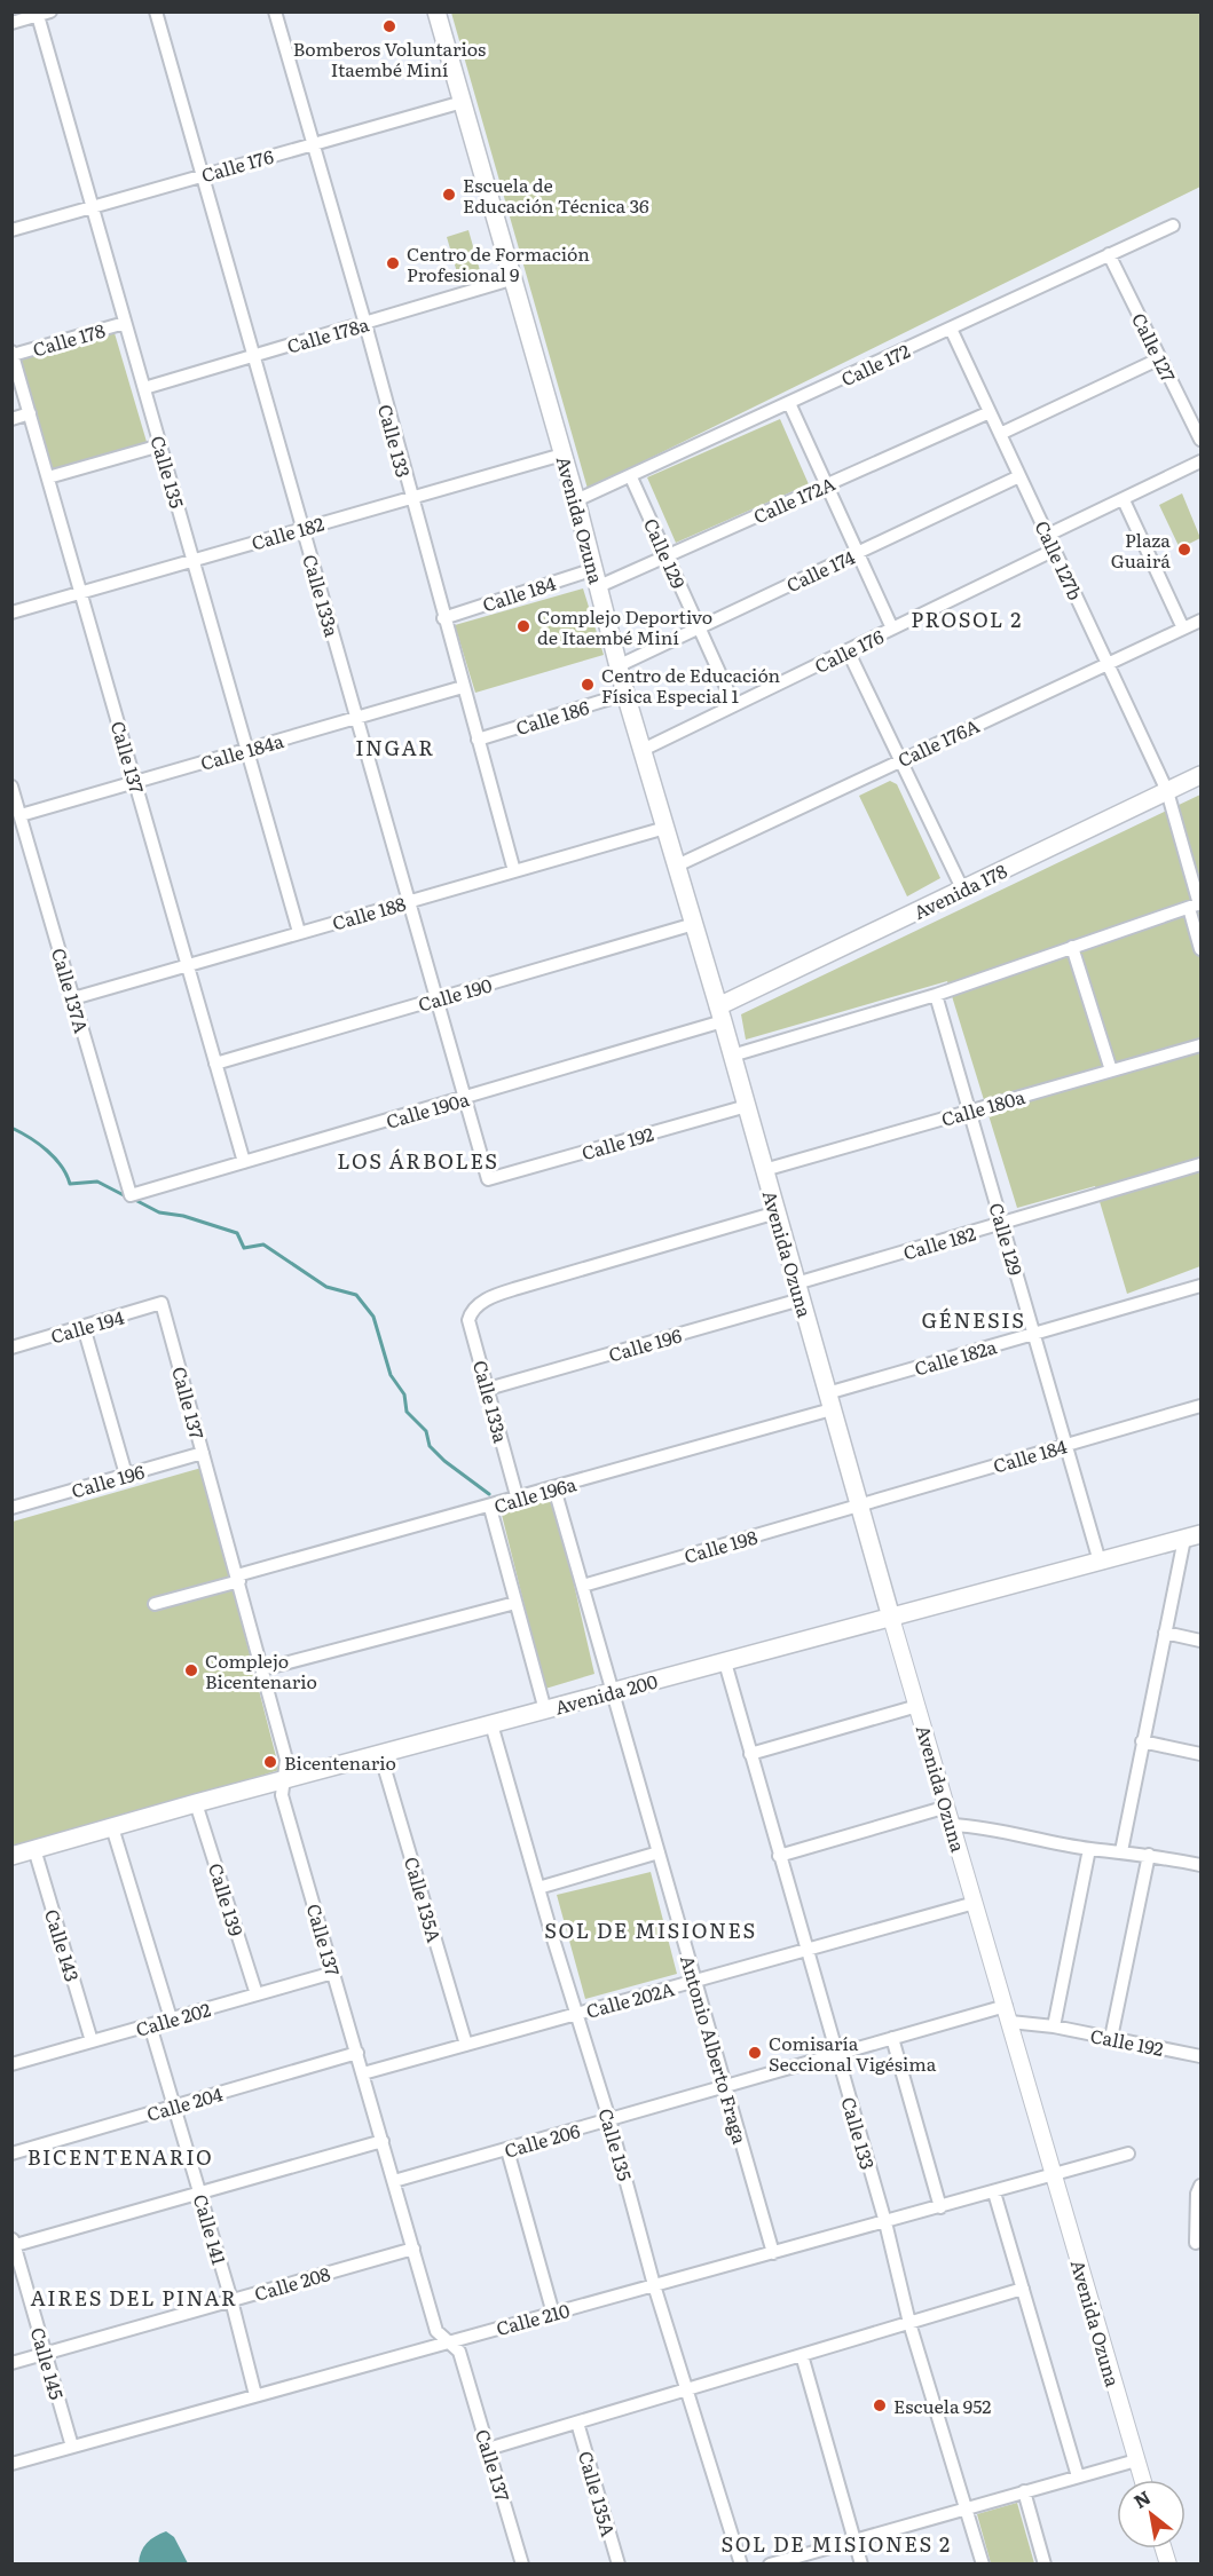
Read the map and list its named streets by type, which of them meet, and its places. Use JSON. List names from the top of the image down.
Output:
{
  "streets": {
    "main road": ["Avenida Ozuna", "Avenida 178", "Avenida 200"],
    "street": [
      "Calle 176",
      "Calle 178a",
      "Calle 178",
      "Calle 127",
      "Calle 172",
      "Calle 133",
      "Calle 135",
      "Calle 172A",
      "Calle 182",
      "Calle 129",
      "Calle 127b",
      "Calle 174",
      "Calle 184",
      "Calle 133a",
      "Calle 186",
      "Calle 176A",
      "Calle 184a",
      "Calle 137",
      "Calle 188",
      "Calle 137A",
      "Calle 190",
      "Calle 180a",
      "Calle 190a",
      "Calle 192",
      "Calle 194",
      "Calle 196",
      "Calle 182a",
      "Calle 196a",
      "Calle 198",
      "Calle 139",
      "Calle 135A",
      "Calle 143",
      "Calle 202A",
      "Calle 202",
      "Antonio Alberto Fraga",
      "Calle 204",
      "Calle 206",
      "Calle 141",
      "Calle 208",
      "Calle 210",
      "Calle 145"
    ]
  },
  "crossings": [
    ["Calle 176", "Calle 133"],
    ["Calle 176", "Calle 135"],
    ["Calle 176", "Avenida Ozuna"],
    ["Calle 176", "Calle 129"],
    ["Calle 176", "Calle 127b"],
    ["Calle 176", "Calle 133a"],
    ["Calle 178a", "Calle 133"],
    ["Calle 178a", "Calle 135"],
    ["Calle 178a", "Avenida Ozuna"],
    ["Calle 178a", "Calle 133a"],
    ["Calle 178", "Calle 135"],
    ["Calle 178", "Calle 137"],
    ["Calle 127", "Calle 172"],
    ["Calle 172", "Avenida Ozuna"],
    ["Calle 172", "Calle 129"],
    ["Calle 172", "Calle 127b"],
    ["Calle 133", "Calle 182"],
    ["Calle 133", "Calle 184"],
    ["Calle 133", "Calle 186"],
    ["Calle 133", "Calle 184a"],
    ["Calle 133", "Calle 188"],
    ["Calle 133", "Avenida 200"],
    ["Calle 133", "Calle 202A"],
    ["Calle 133", "Calle 206"],
    ["Calle 133", "Calle 210"],
    ["Calle 135", "Calle 182"],
    ["Calle 135", "Calle 184a"],
    ["Calle 135", "Calle 188"],
    ["Calle 135", "Avenida 200"],
    ["Calle 135", "Calle 202A"],
    ["Calle 135", "Calle 206"],
    ["Calle 135", "Calle 210"],
    ["Calle 172A", "Avenida Ozuna"],
    ["Calle 172A", "Calle 129"],
    ["Calle 172A", "Calle 127b"],
    ["Calle 172A", "Calle 184"],
    ["Avenida Ozuna", "Calle 182"],
    ["Avenida Ozuna", "Calle 174"],
    ["Avenida Ozuna", "Calle 184"],
    ["Avenida Ozuna", "Calle 133a"],
    ["Avenida Ozuna", "Calle 186"],
    ["Avenida Ozuna", "Calle 176A"],
    ["Avenida Ozuna", "Avenida 178"],
    ["Avenida Ozuna", "Calle 188"],
    ["Avenida Ozuna", "Calle 190"],
    ["Avenida Ozuna", "Calle 180a"],
    ["Avenida Ozuna", "Calle 190a"],
    ["Avenida Ozuna", "Calle 192"],
    ["Avenida Ozuna", "Calle 196"],
    ["Avenida Ozuna", "Calle 182a"],
    ["Avenida Ozuna", "Calle 196a"],
    ["Avenida Ozuna", "Calle 198"],
    ["Avenida Ozuna", "Avenida 200"],
    ["Avenida Ozuna", "Calle 202A"],
    ["Avenida Ozuna", "Calle 206"],
    ["Avenida Ozuna", "Calle 210"],
    ["Calle 182", "Calle 129"],
    ["Calle 182", "Calle 133a"],
    ["Calle 182", "Calle 137"],
    ["Calle 182", "Calle 196"],
    ["Calle 129", "Calle 174"],
    ["Calle 129", "Calle 184"],
    ["Calle 129", "Calle 180a"],
    ["Calle 129", "Calle 182a"],
    ["Calle 129", "Avenida 200"],
    ["Calle 127b", "Calle 174"],
    ["Calle 127b", "Calle 176A"],
    ["Calle 127b", "Avenida 178"],
    ["Calle 184", "Calle 198"],
    ["Calle 133a", "Calle 184a"],
    ["Calle 133a", "Calle 188"],
    ["Calle 133a", "Calle 190"],
    ["Calle 133a", "Calle 190a"],
    ["Calle 133a", "Calle 192"],
    ["Calle 133a", "Calle 196"],
    ["Calle 133a", "Calle 196a"],
    ["Calle 184a", "Calle 137"],
    ["Calle 184a", "Calle 137A"],
    ["Calle 137", "Calle 188"],
    ["Calle 137", "Calle 190"],
    ["Calle 137", "Calle 190a"],
    ["Calle 137", "Calle 194"],
    ["Calle 137", "Calle 196"],
    ["Calle 137", "Calle 196a"],
    ["Calle 137", "Avenida 200"],
    ["Calle 137", "Calle 202A"],
    ["Calle 137", "Calle 202"],
    ["Calle 137", "Calle 204"],
    ["Calle 137", "Calle 206"],
    ["Calle 137", "Calle 208"],
    ["Calle 137", "Calle 210"],
    ["Avenida 178", "Calle 190a"],
    ["Calle 188", "Calle 137A"],
    ["Calle 137A", "Calle 190a"],
    ["Calle 192", "Calle 206"],
    ["Calle 182a", "Calle 196a"],
    ["Calle 196a", "Antonio Alberto Fraga"],
    ["Calle 198", "Antonio Alberto Fraga"],
    ["Avenida 200", "Calle 139"],
    ["Avenida 200", "Calle 135A"],
    ["Avenida 200", "Calle 143"],
    ["Avenida 200", "Antonio Alberto Fraga"],
    ["Calle 139", "Calle 202"],
    ["Calle 135A", "Calle 202A"],
    ["Calle 143", "Calle 202"],
    ["Calle 202A", "Antonio Alberto Fraga"],
    ["Calle 202", "Calle 141"],
    ["Antonio Alberto Fraga", "Calle 206"],
    ["Antonio Alberto Fraga", "Calle 210"],
    ["Calle 204", "Calle 141"],
    ["Calle 141", "Calle 208"],
    ["Calle 141", "Calle 210"],
    ["Calle 208", "Calle 145"],
    ["Calle 210", "Calle 145"]
  ],
  "districts": [
    "PROSOL 2",
    "INGAR",
    "LOS ÁRBOLES",
    "GÉNESIS",
    "SOL DE MISIONES",
    "BICENTENARIO",
    "AIRES DEL PINAR",
    "SOL DE MISIONES 2"
  ],
  "places": [
    "Bomberos Voluntarios Itaembé Miní",
    "Escuela de Educación Técnica 36",
    "Centro de Formación Profesional 9",
    "Plaza Guairá",
    "Complejo Deportivo de Itaembé Miní",
    "Centro de Educación Física Especial 1",
    "Complejo Bicentenario",
    "Bicentenario",
    "Comisaría Seccional Vigésima",
    "Escuela 952"
  ],
  "north": "top left"
}
